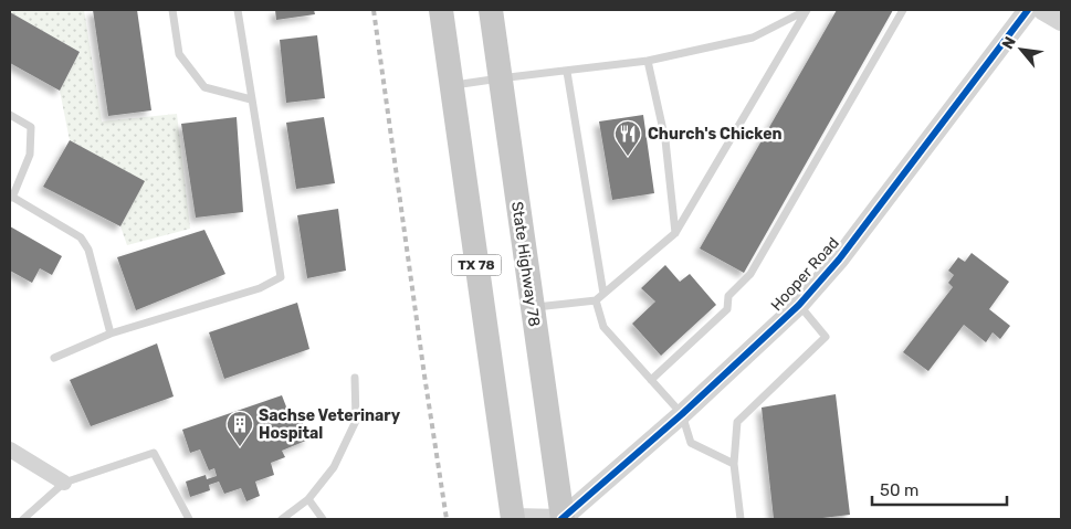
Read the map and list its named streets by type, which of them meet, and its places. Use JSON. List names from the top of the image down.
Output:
{
  "streets": {
    "main road": ["State Highway 78", "TX 78"],
    "street": ["Hooper Road"]
  },
  "crossings": [
    ["State Highway 78", "Hooper Road"]
  ],
  "places": {
    "restaurant": ["Church's Chicken"],
    "building": ["Sachse Veterinary Hospital"]
  },
  "scale_bar": "50 m",
  "north": "top left"
}
